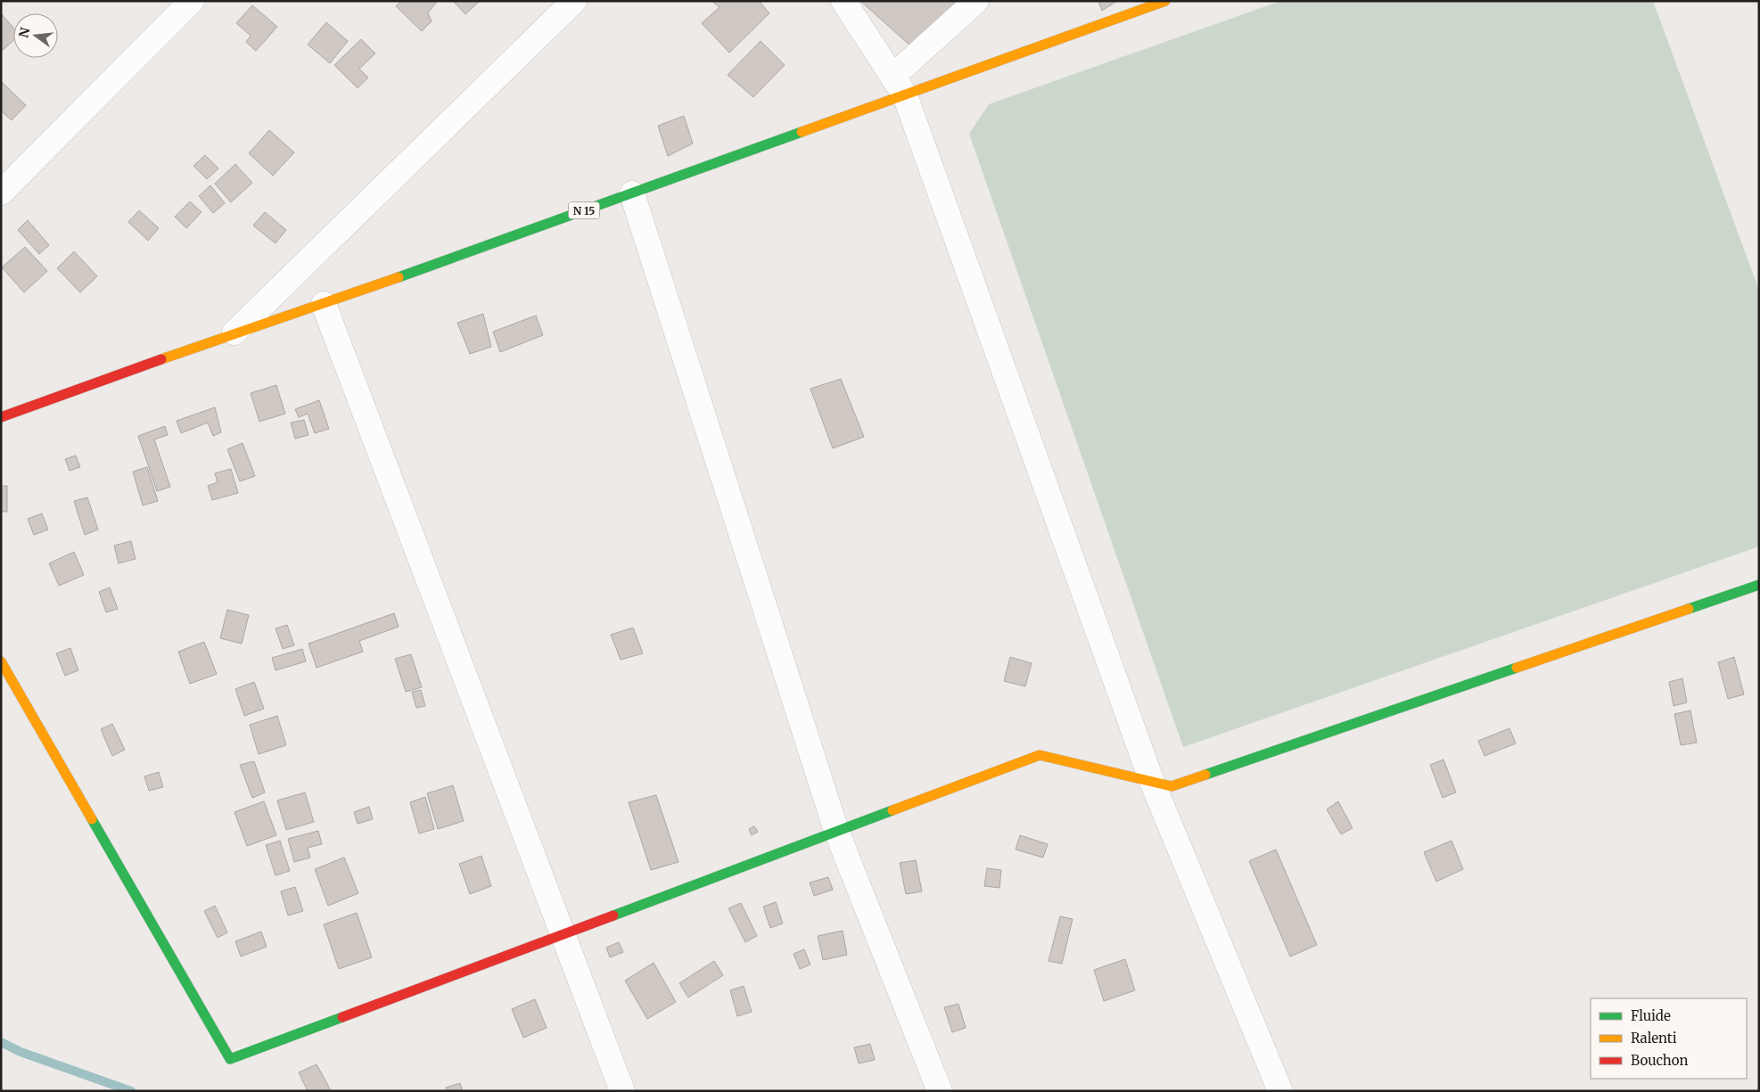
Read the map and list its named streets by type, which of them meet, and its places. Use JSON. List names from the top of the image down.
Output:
{
  "streets": {
    "street": ["N 15"]
  },
  "legend": ["Fluide", "Ralenti", "Bouchon"],
  "north": "left"
}
